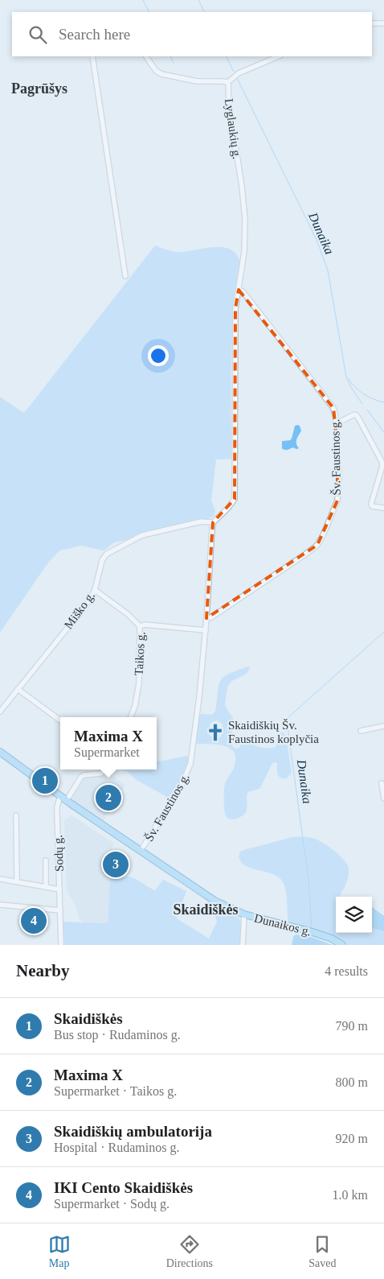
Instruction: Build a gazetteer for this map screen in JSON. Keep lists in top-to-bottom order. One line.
{"streets":{"main road":["Dunaikos g."],"street":["Lyglaukių g.","Šv. Faustinos g.","Miško g.","Taikos g.","Sodų g."]},"crossings":[["Lyglaukių g.","Šv. Faustinos g."],["Šv. Faustinos g.","Miško g."],["Šv. Faustinos g.","Taikos g."],["Šv. Faustinos g.","Dunaikos g."],["Sodų g.","Dunaikos g."]],"districts":["Pagrūšys","Skaidiškės"],"water":["Dunaika"],"places":{"church":["Skaidiškių Šv. Faustinos koplyčia"]},"page":{"search":"Search here","popup":["Maxima X","Supermarket"],"pins":["1","2","3","4"],"heading":["Nearby","4 results"],"list":[{"mark":"1","name":"Skaidiškės","note":"Bus stop · Rudaminos g.","value":"790 m"},{"mark":"2","name":"Maxima X","note":"Supermarket · Taikos g.","value":"800 m"},{"mark":"3","name":"Skaidiškių ambulatorija","note":"Hospital · Rudaminos g.","value":"920 m"},{"mark":"4","name":"IKI Cento Skaidiškės","note":"Supermarket · Sodų g.","value":"1.0 km"}],"nav":["Map","Directions","Saved"]}}
